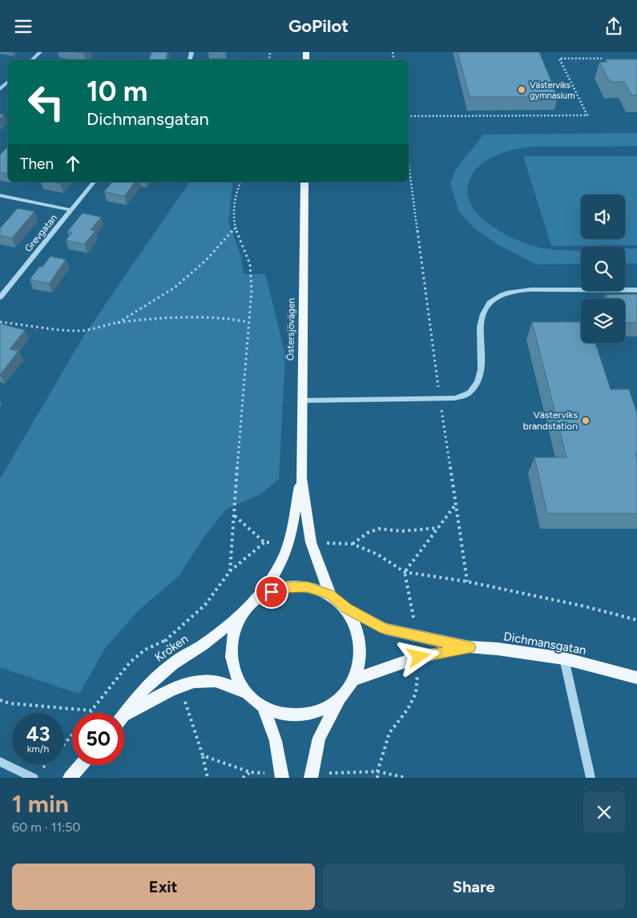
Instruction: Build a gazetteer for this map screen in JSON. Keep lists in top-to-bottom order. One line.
{"streets":{"main road":["Östersjövägen","Dichmansgatan","Kroken"],"street":["Grevgatan"]},"crossings":[["Östersjövägen","Dichmansgatan"],["Östersjövägen","Kroken"],["Dichmansgatan","Kroken"]],"places":["Västerviks gymnasium","Västerviks brandstation"],"page":{"header":"GoPilot","turn":["10 m","Dichmansgatan"],"then":"Then","speed":"43 km/h","limit":"50","heading":["1 min","60 m · 11:50"],"buttons":["Exit","Share"]}}
